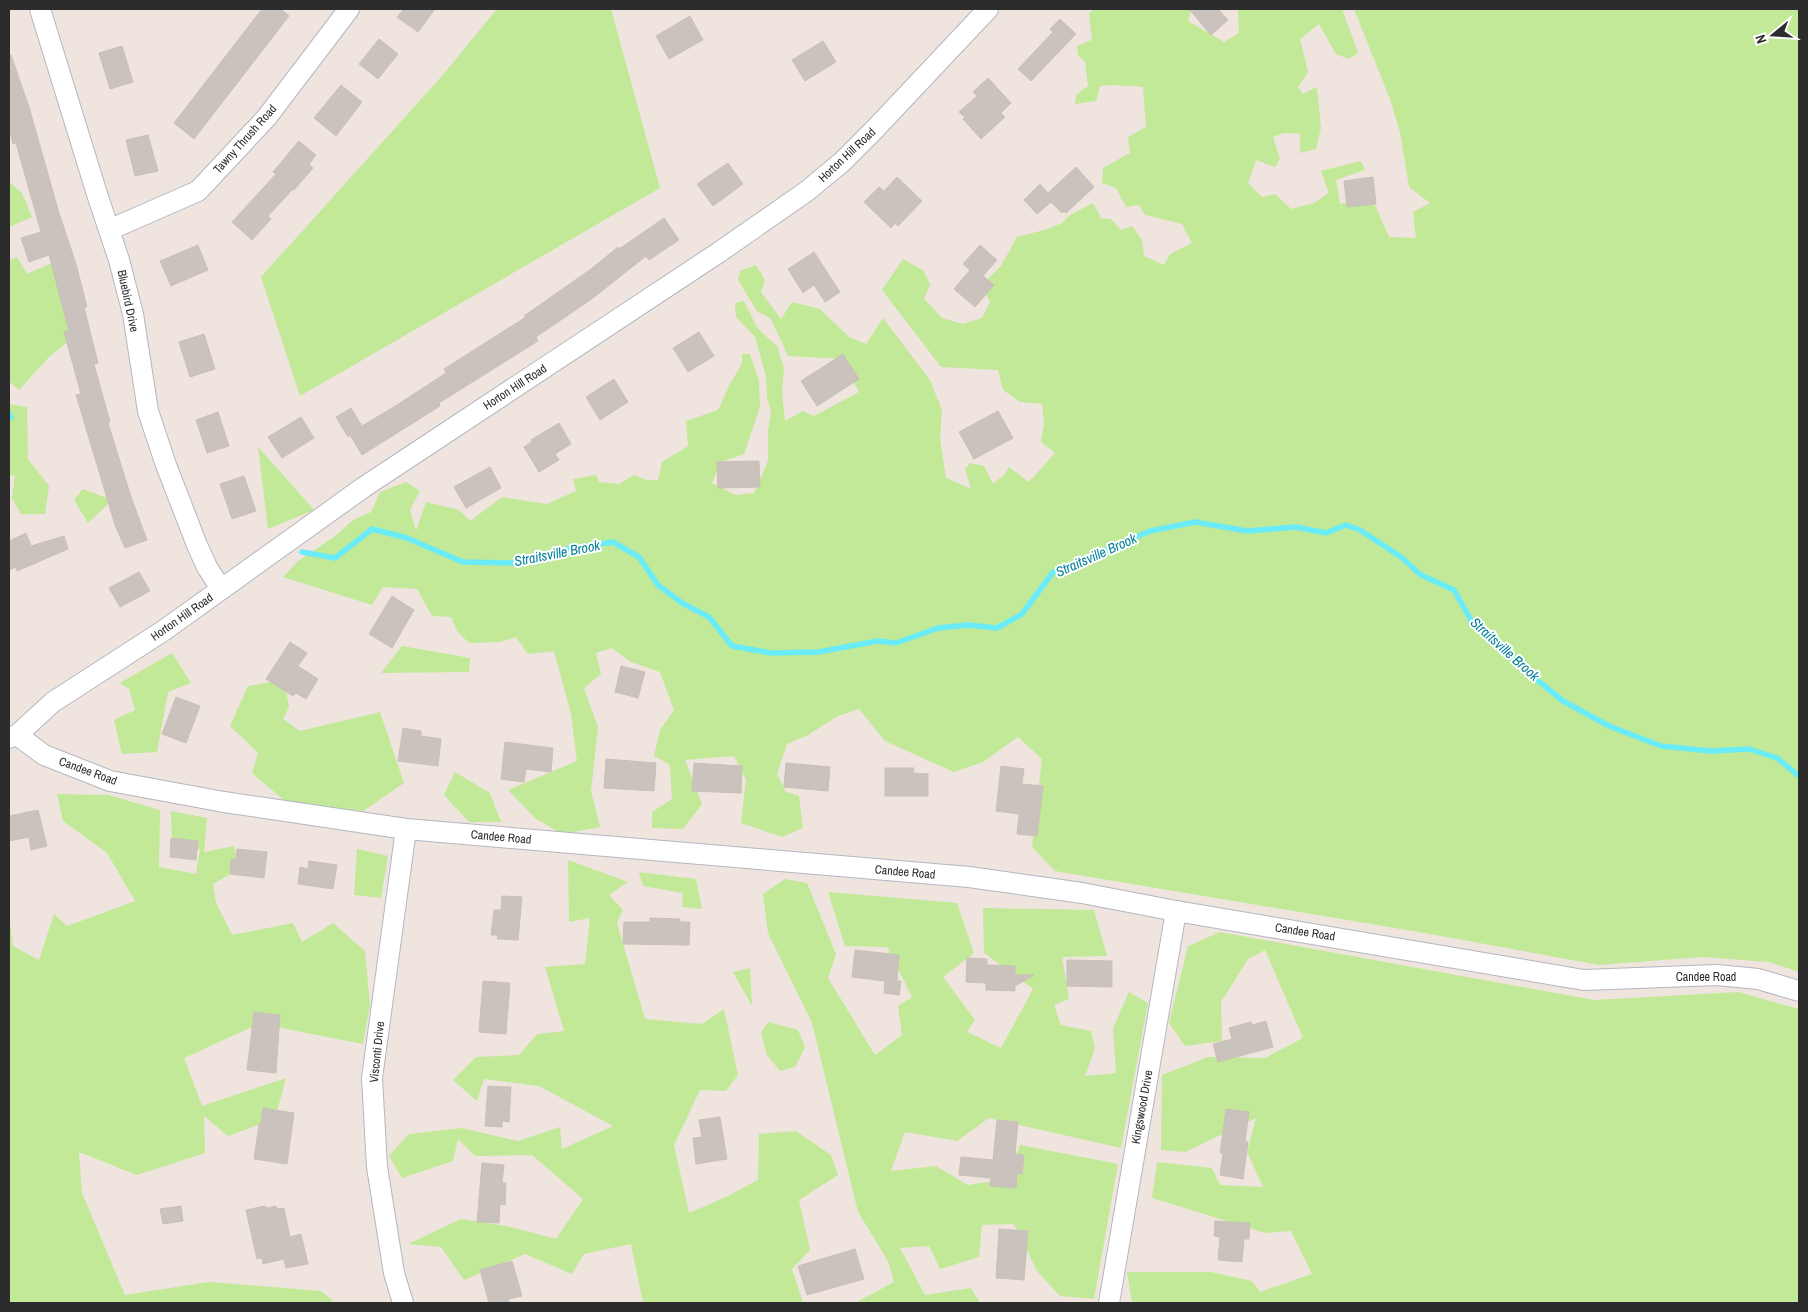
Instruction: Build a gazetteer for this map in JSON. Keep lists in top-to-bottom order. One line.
{"streets":{"street":["Tawny Thrush Road","Horton Hill Road","Bluebird Drive","Candee Road","Visconti Drive","Kingswood Drive"]},"crossings":[["Tawny Thrush Road","Bluebird Drive"],["Horton Hill Road","Bluebird Drive"],["Horton Hill Road","Candee Road"],["Candee Road","Visconti Drive"],["Candee Road","Kingswood Drive"]],"water":["Straitsville Brook"],"north":"left"}
